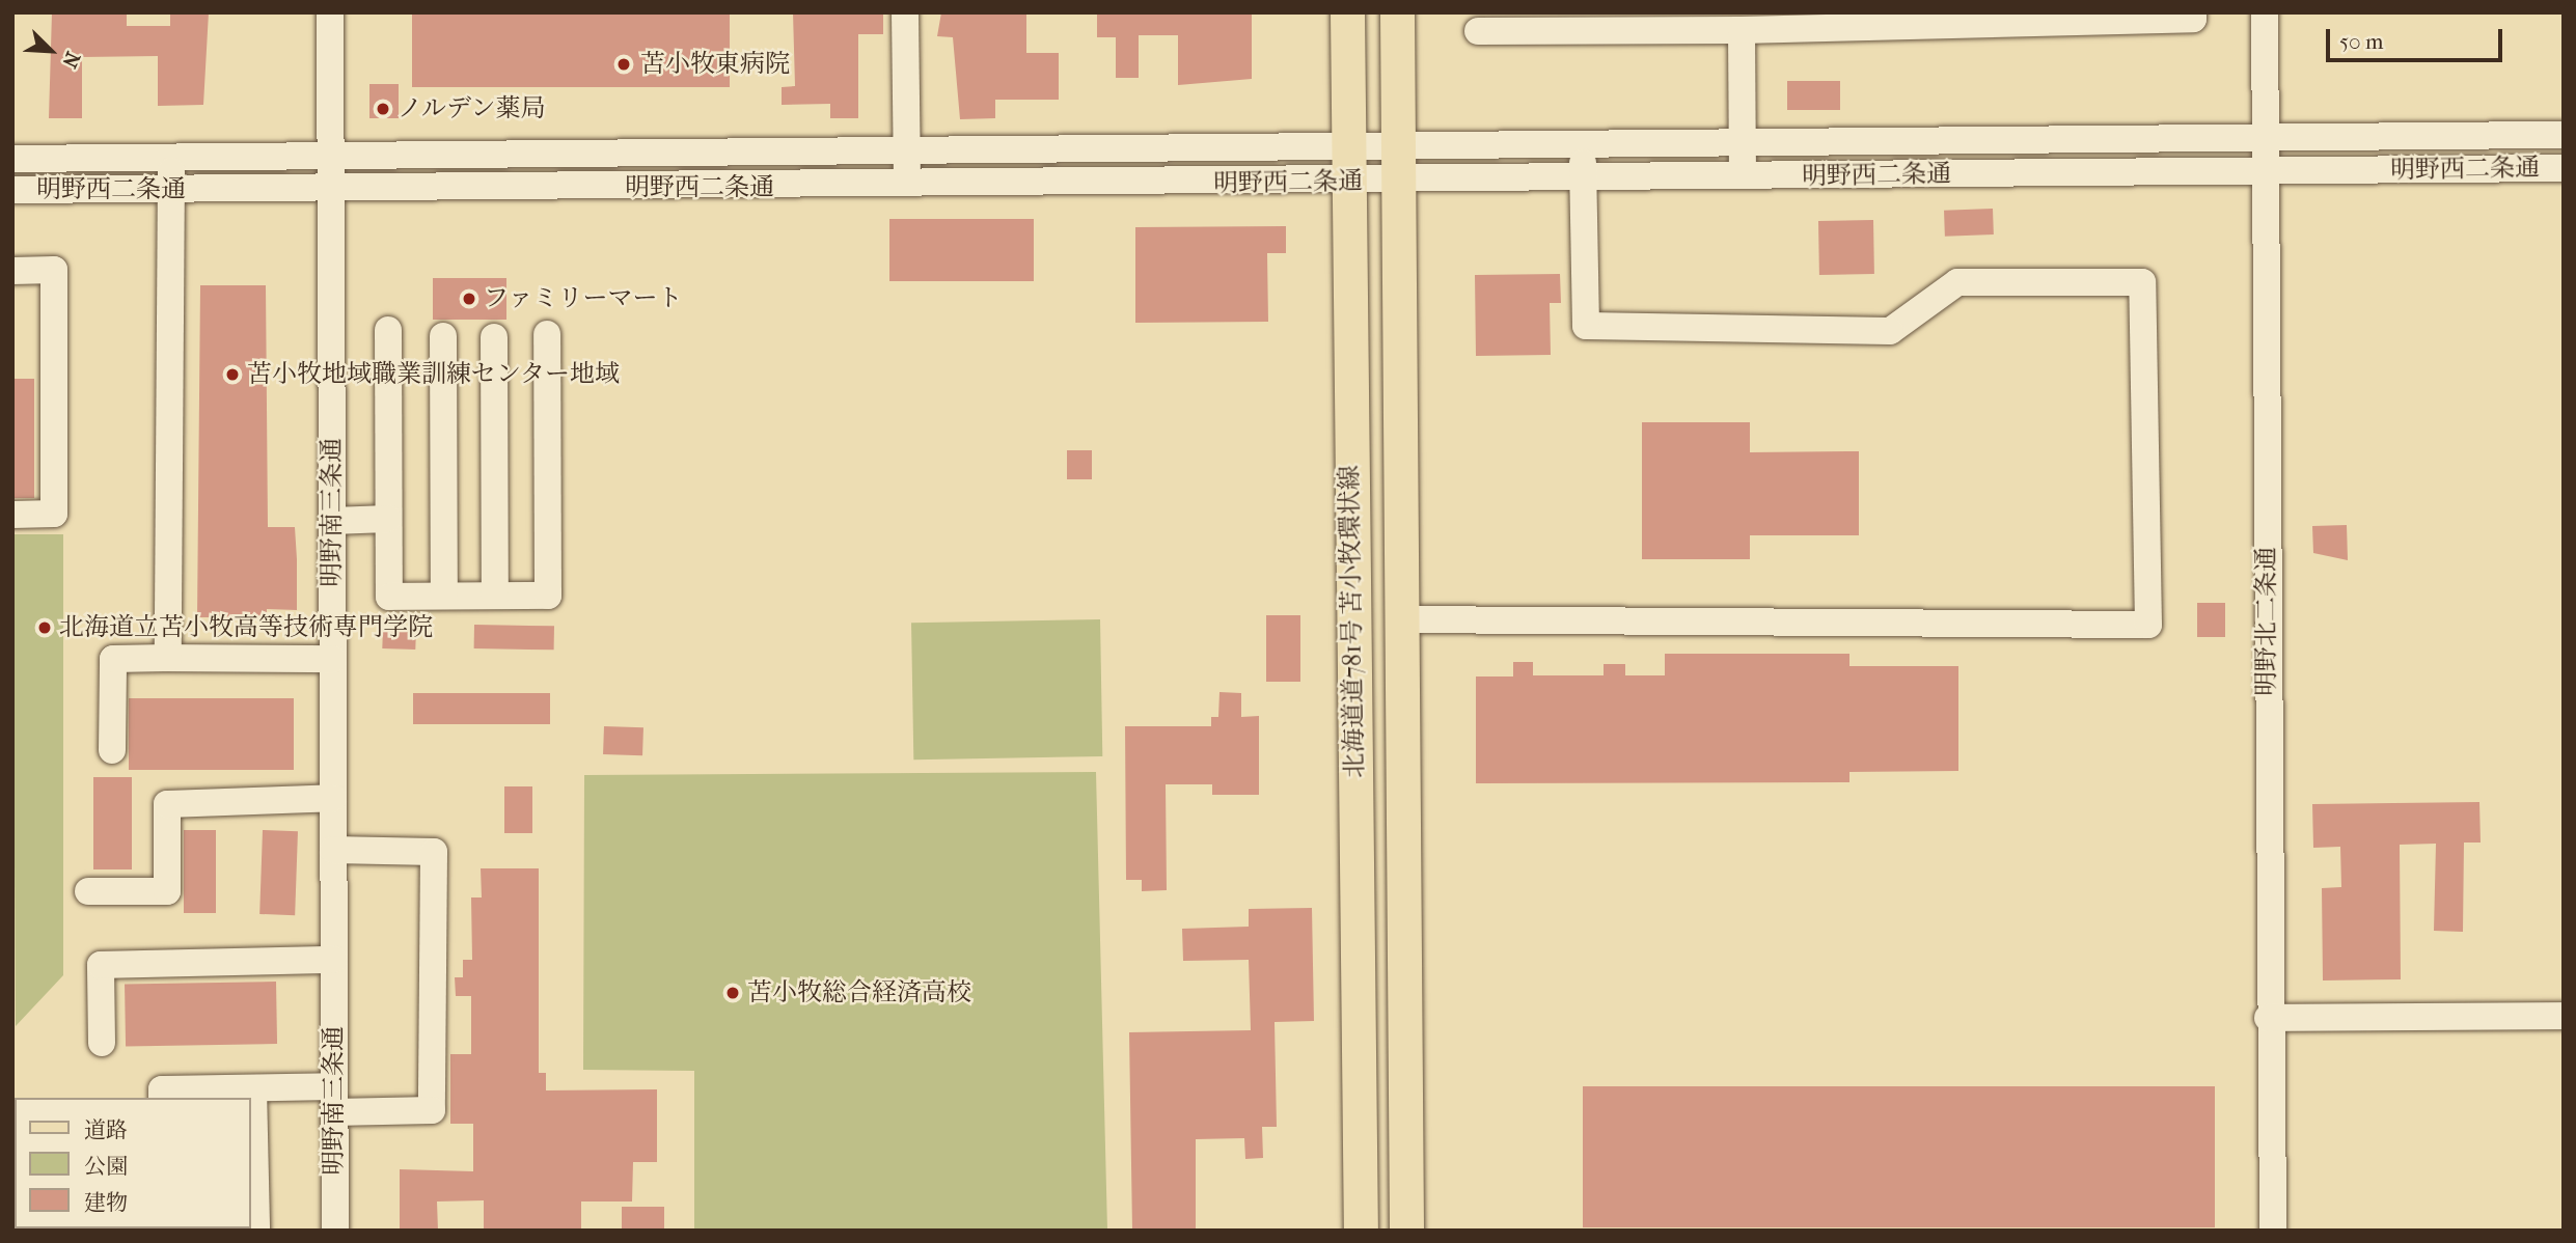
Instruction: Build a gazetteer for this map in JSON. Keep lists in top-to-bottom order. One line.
{"streets":{"main road":["北海道道781号 苫小牧環状線"],"street":["明野西二条通","明野南三条通","明野北二条通"]},"crossings":[["明野西二条通","明野南三条通"],["明野西二条通","北海道道781号 苫小牧環状線"],["明野西二条通","明野北二条通"]],"places":["苫小牧東病院","ノルデン薬局","ファミリーマート","苫小牧地域職業訓練センター地域","北海道立苫小牧高等技術専門学院","苫小牧総合経済高校"],"legend":["道路","公園","建物"],"scale_bar":"50 m","north":"bottom right"}
